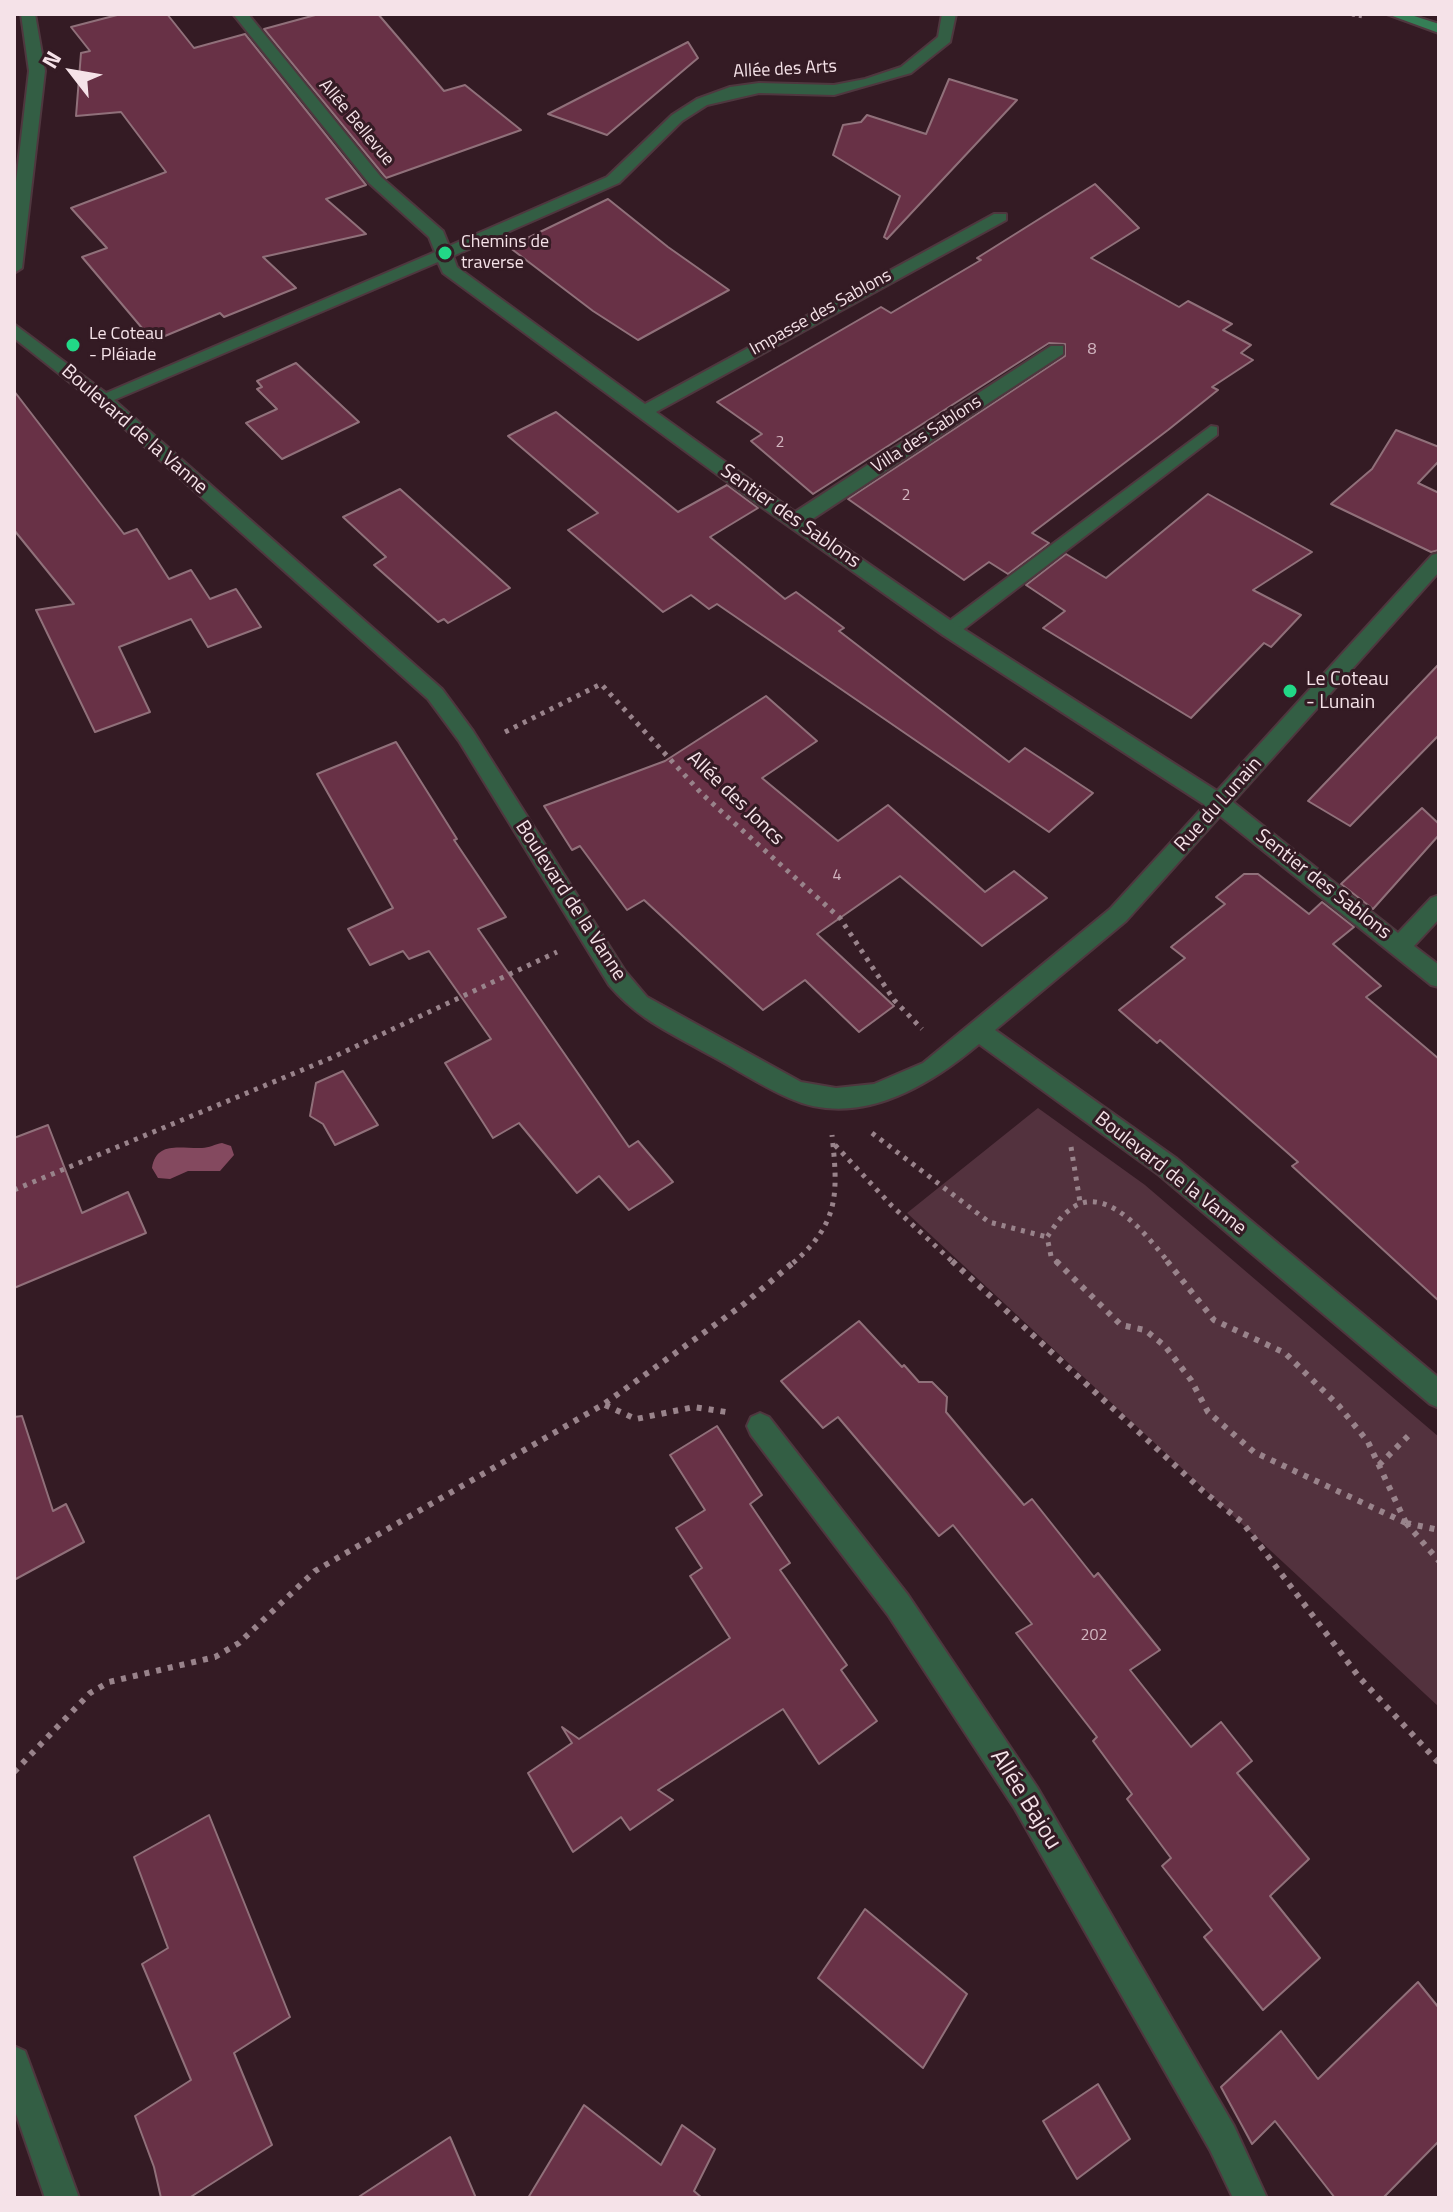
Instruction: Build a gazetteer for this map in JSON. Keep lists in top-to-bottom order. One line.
{"streets":{"street":["Allée des Arts","Allée Bellevue","Impasse des Sablons","Boulevard de la Vanne","Villa des Sablons","Sentier des Sablons","Rue du Lunain","Allée Bajou"],"path":["Allée des Joncs"]},"crossings":[["Allée des Arts","Allée Bellevue"],["Allée des Arts","Sentier des Sablons"],["Allée Bellevue","Sentier des Sablons"],["Impasse des Sablons","Sentier des Sablons"],["Boulevard de la Vanne","Rue du Lunain"],["Villa des Sablons","Sentier des Sablons"],["Sentier des Sablons","Rue du Lunain"]],"places":["Chemins de traverse","Le Coteau - Pléiade","Le Coteau - Lunain"],"house_numbers":["8","2","2","4","202"],"north":"top left"}
